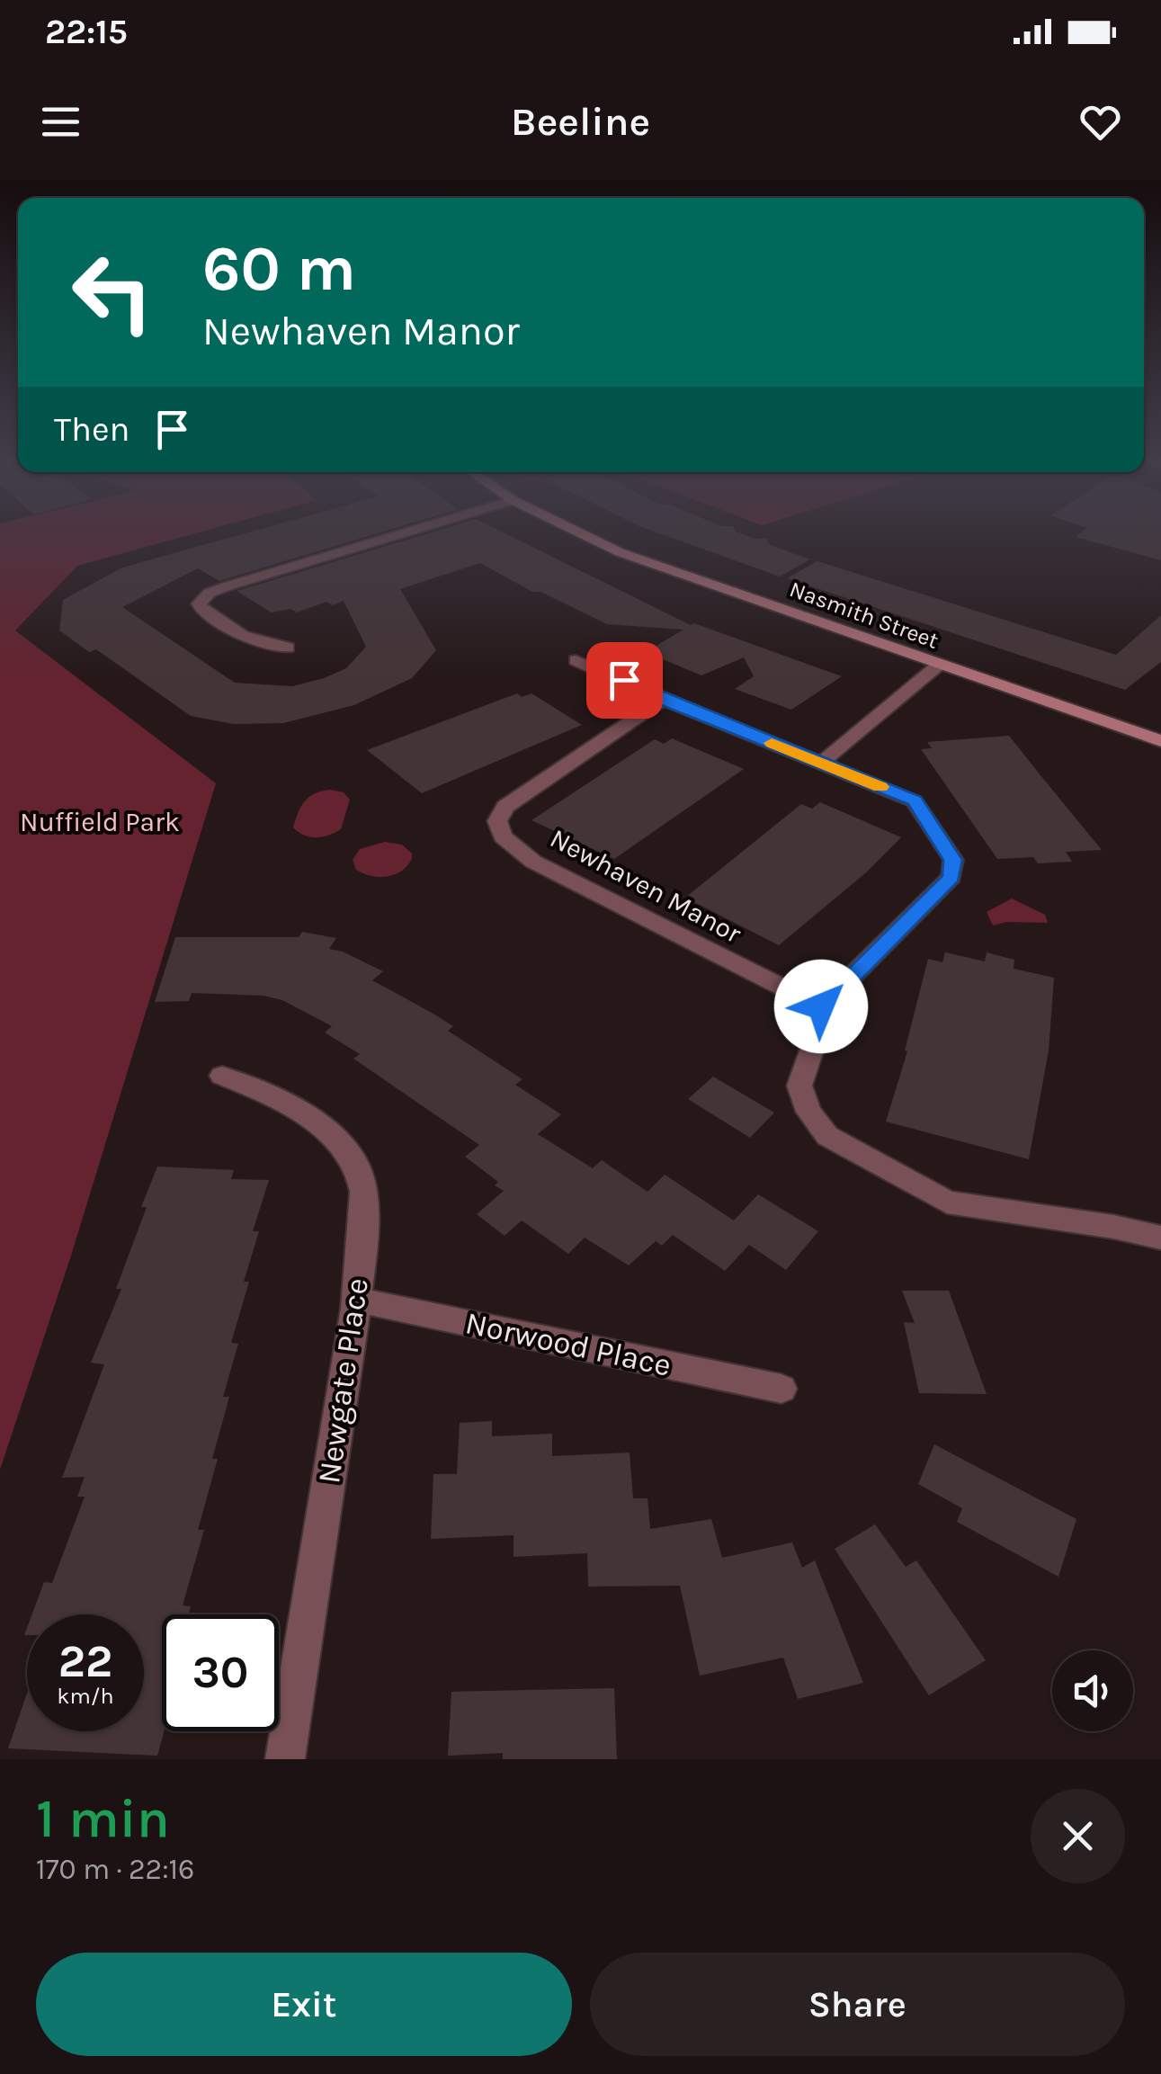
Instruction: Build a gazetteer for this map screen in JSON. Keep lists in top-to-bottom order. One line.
{"streets":{"street":["Nasmith Street","Newhaven Manor","Norwood Place","Newgate Place"]},"crossings":[["Norwood Place","Newgate Place"]],"parks":["Nuffield Park"],"page":{"status":"22:15","header":"Beeline","turn":["60 m","Newhaven Manor"],"then":"Then","speed":"22 km/h","limit":"30","heading":["1 min","170 m · 22:16"],"buttons":["Exit","Share"]}}
